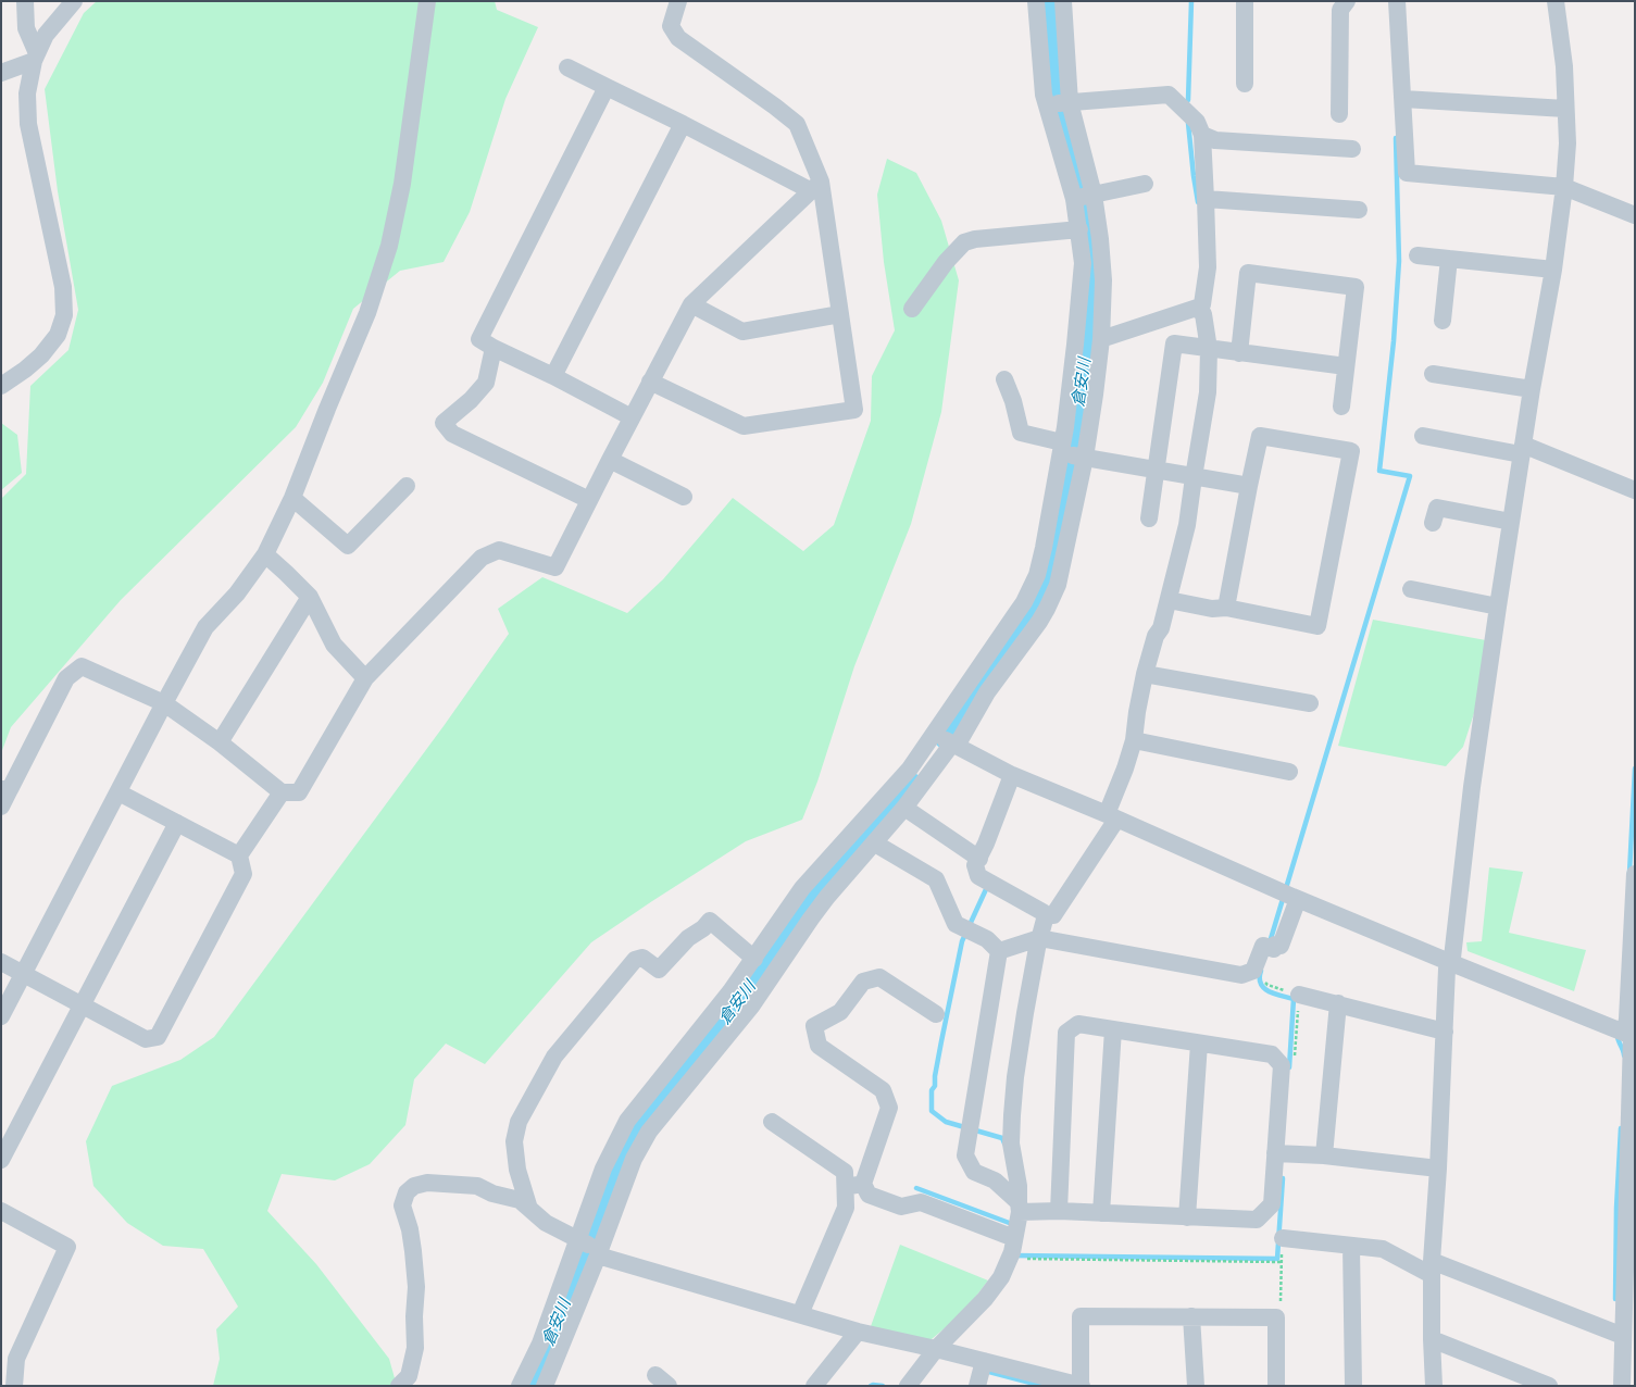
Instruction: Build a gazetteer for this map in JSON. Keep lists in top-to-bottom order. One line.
{"water":["倉安川"]}
